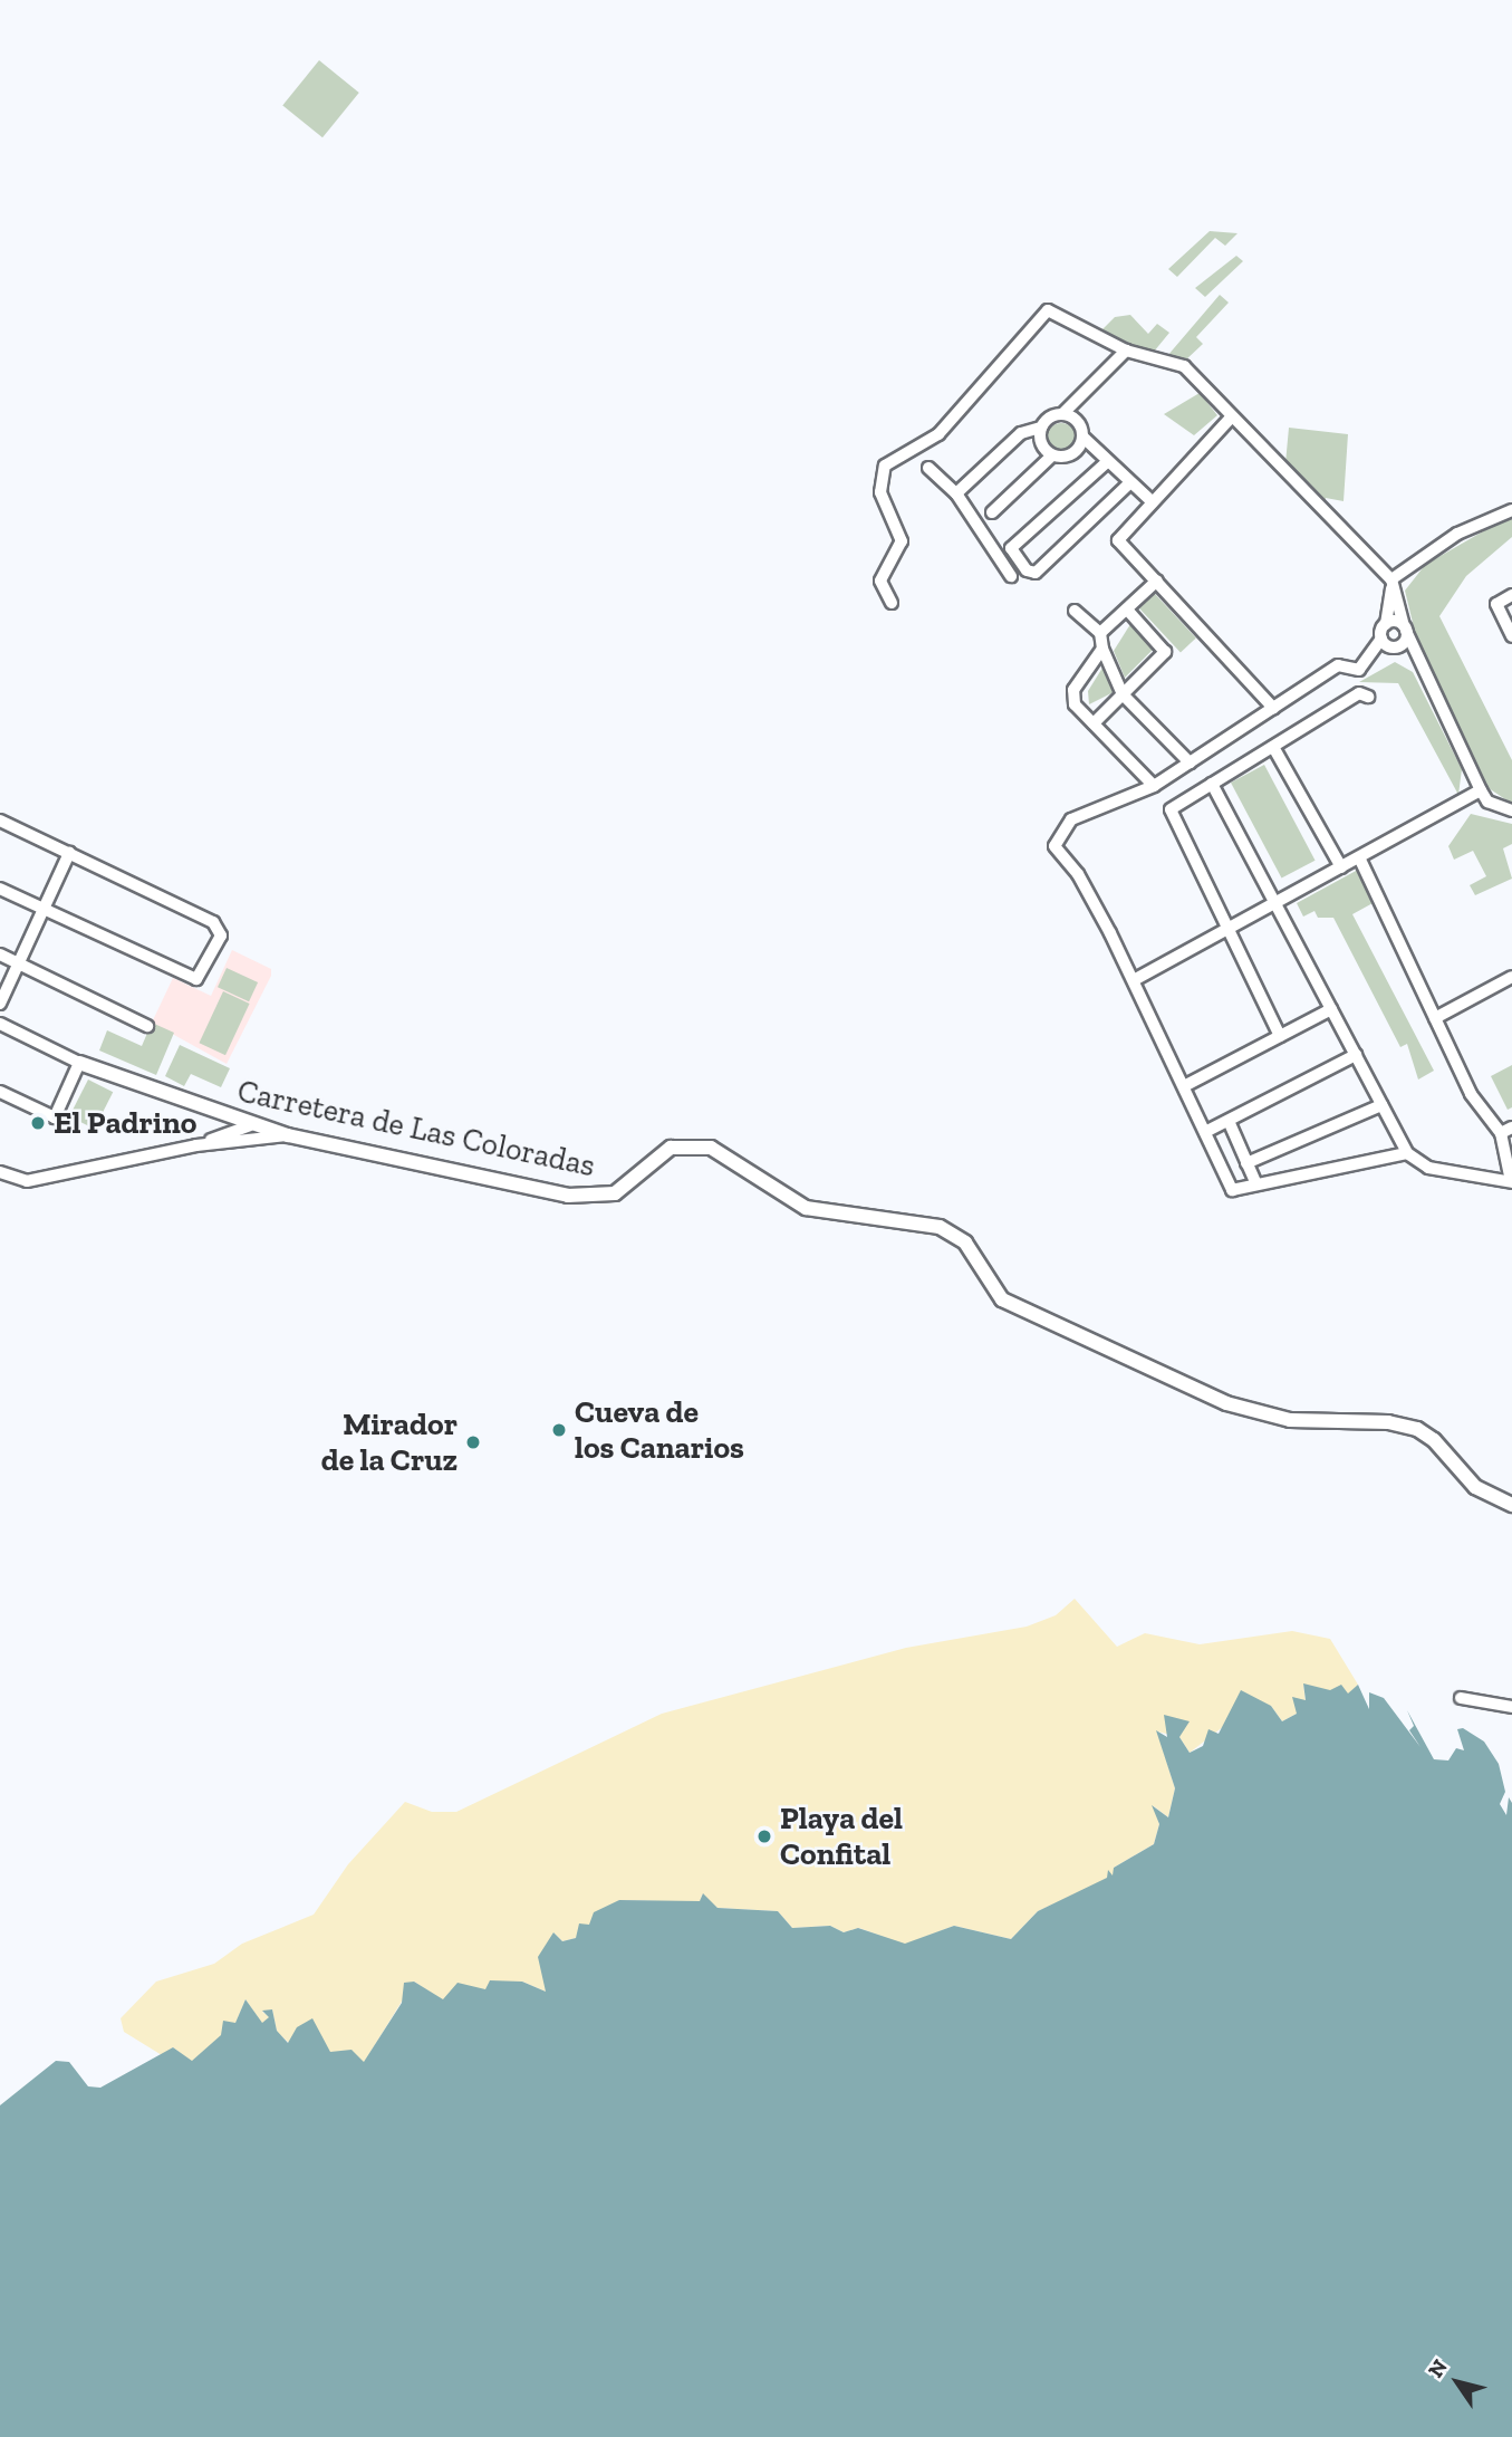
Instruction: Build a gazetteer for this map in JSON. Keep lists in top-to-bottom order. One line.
{"streets":{"street":["Carretera de Las Coloradas"]},"places":["El Padrino","Cueva de los Canarios","Mirador de la Cruz","Playa del Confital"],"north":"top left"}
